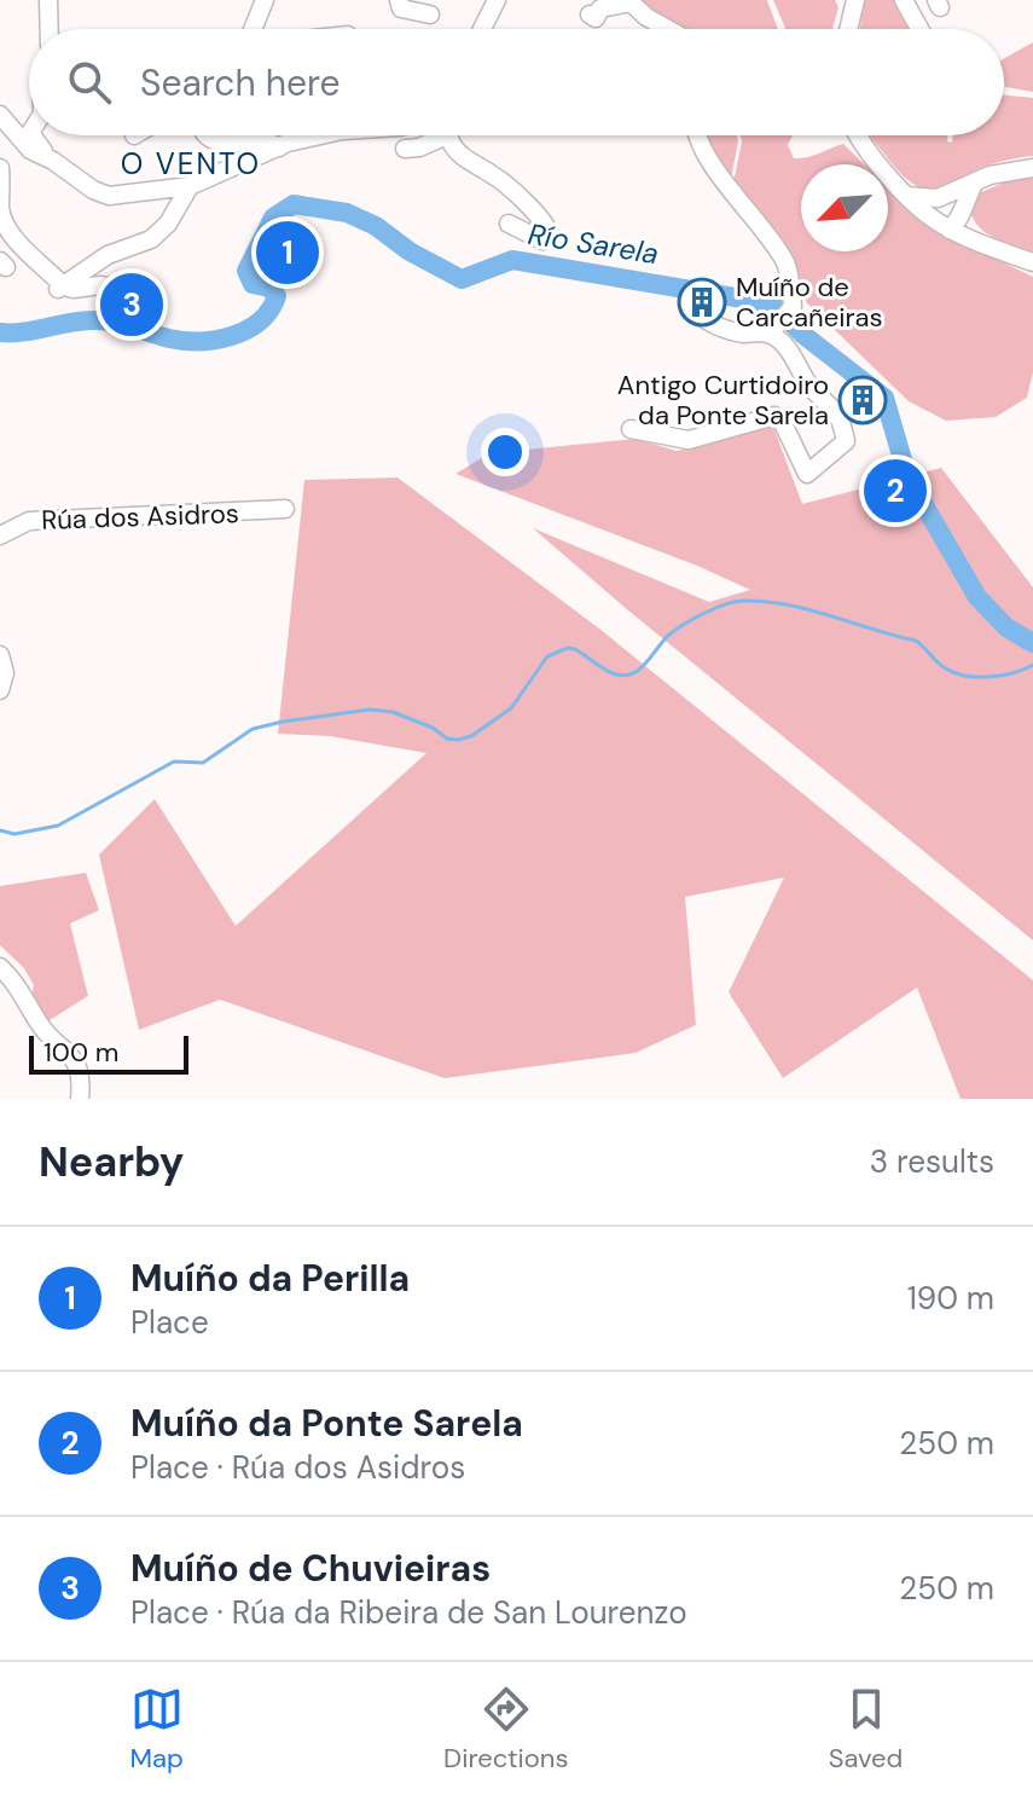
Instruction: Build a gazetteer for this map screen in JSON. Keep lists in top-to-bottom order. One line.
{"streets":{"street":["Rúa dos Asidros"]},"districts":["O VENTO"],"water":["Río Sarela"],"places":{"building":["Muíño de Carcañeiras","Antigo Curtidoiro da Ponte Sarela"]},"scale_bar":"100 m","north":"bottom left","page":{"search":"Search here","pins":["1","3","2"],"scale":"100 m","heading":["Nearby","3 results"],"list":[{"mark":"1","name":"Muíño da Perilla","note":"Place","value":"190 m"},{"mark":"2","name":"Muíño da Ponte Sarela","note":"Place · Rúa dos Asidros","value":"250 m"},{"mark":"3","name":"Muíño de Chuvieiras","note":"Place · Rúa da Ribeira de San Lourenzo","value":"250 m"}],"nav":["Map","Directions","Saved"]}}
